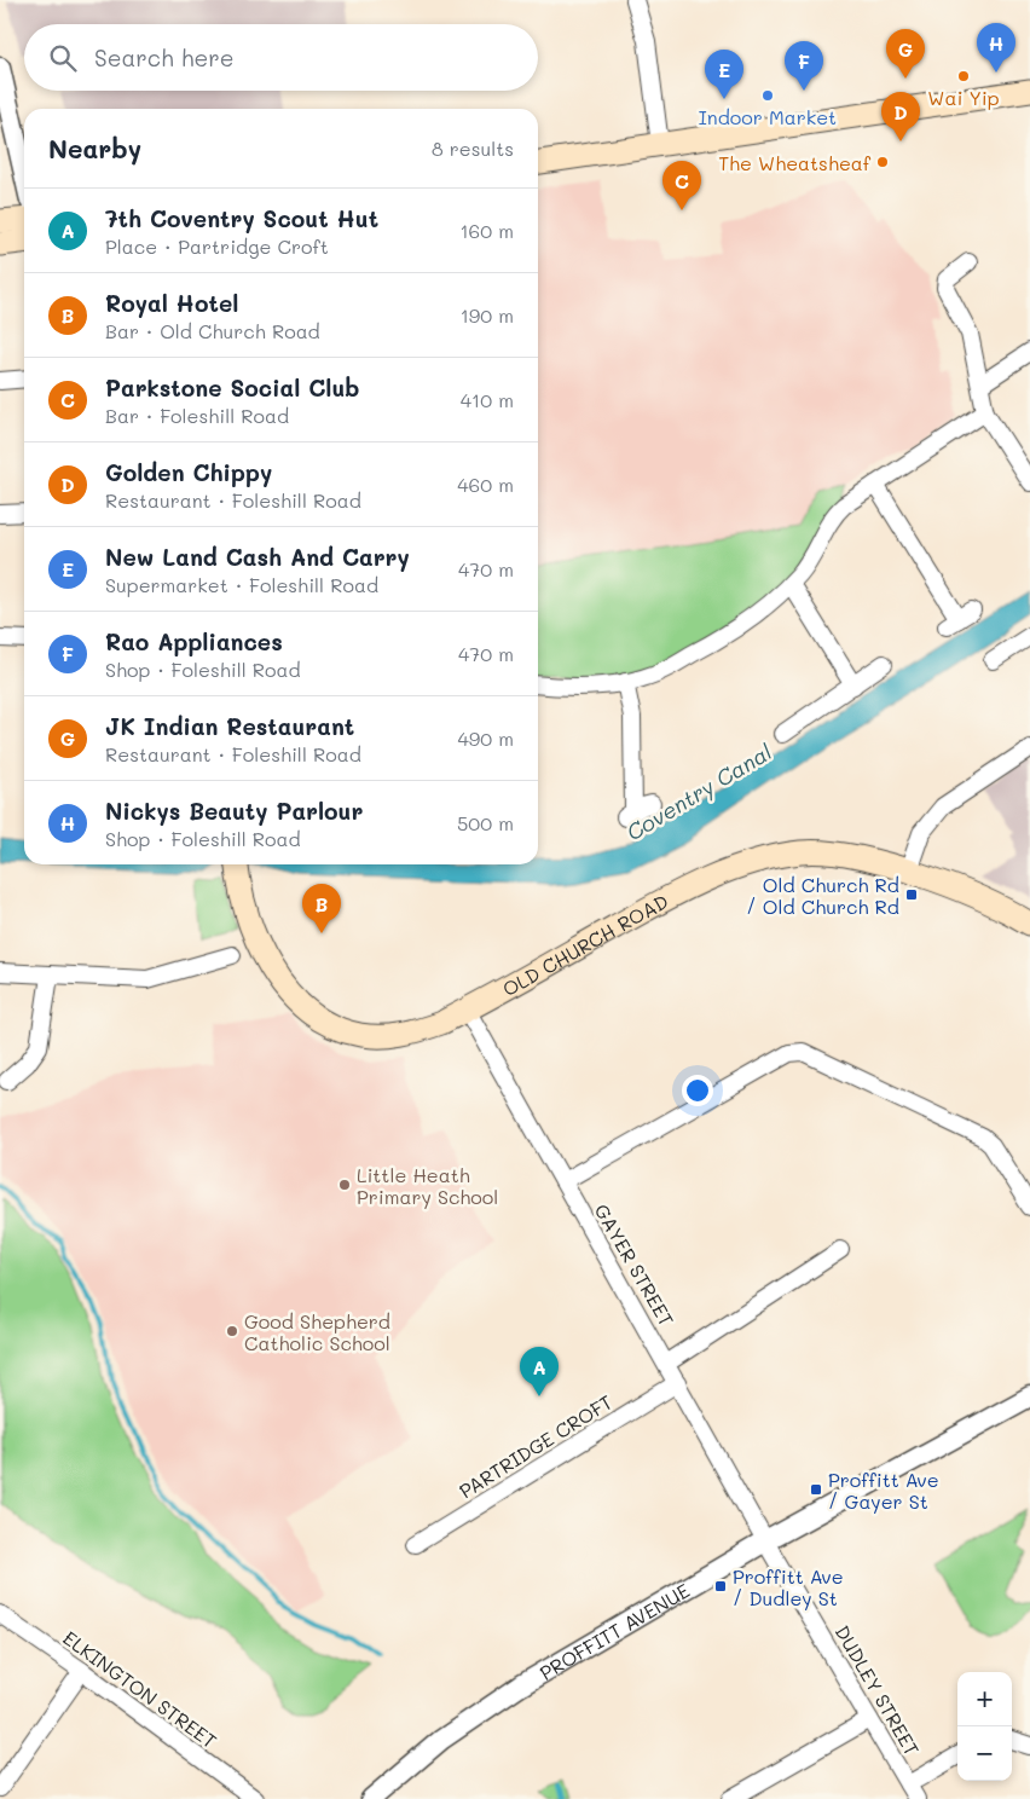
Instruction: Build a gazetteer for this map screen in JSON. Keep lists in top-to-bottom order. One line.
{"streets":{"main road":["OLD CHURCH ROAD"],"street":["GAYER STREET","PARTRIDGE CROFT","PROFFITT AVENUE","ELKINGTON STREET","DUDLEY STREET"]},"crossings":[["OLD CHURCH ROAD","GAYER STREET"],["GAYER STREET","PARTRIDGE CROFT"],["GAYER STREET","PROFFITT AVENUE"],["GAYER STREET","DUDLEY STREET"],["PROFFITT AVENUE","DUDLEY STREET"]],"water":["Coventry Canal"],"places":{"other":["Wai Yip","Indoor Market","The Wheatsheaf","Little Heath Primary School","Good Shepherd Catholic School"],"transit":["Old Church Rd / Old Church Rd","Proffitt Ave / Gayer St","Proffitt Ave / Dudley St"]},"page":{"pins":["H","G","F","E","D","C","B","A"],"search":"Search here","heading":["Nearby","8 results"],"list":[{"mark":"A","name":"7th Coventry Scout Hut","note":"Place · Partridge Croft","value":"160 m"},{"mark":"B","name":"Royal Hotel","note":"Bar · Old Church Road","value":"190 m"},{"mark":"C","name":"Parkstone Social Club","note":"Bar · Foleshill Road","value":"410 m"},{"mark":"D","name":"Golden Chippy","note":"Restaurant · Foleshill Road","value":"460 m"},{"mark":"E","name":"New Land Cash And Carry","note":"Supermarket · Foleshill Road","value":"470 m"},{"mark":"F","name":"Rao Appliances","note":"Shop · Foleshill Road","value":"470 m"},{"mark":"G","name":"JK Indian Restaurant","note":"Restaurant · Foleshill Road","value":"490 m"},{"mark":"H","name":"Nickys Beauty Parlour","note":"Shop · Foleshill Road","value":"500 m"}],"map_buttons":["+","−"]}}
